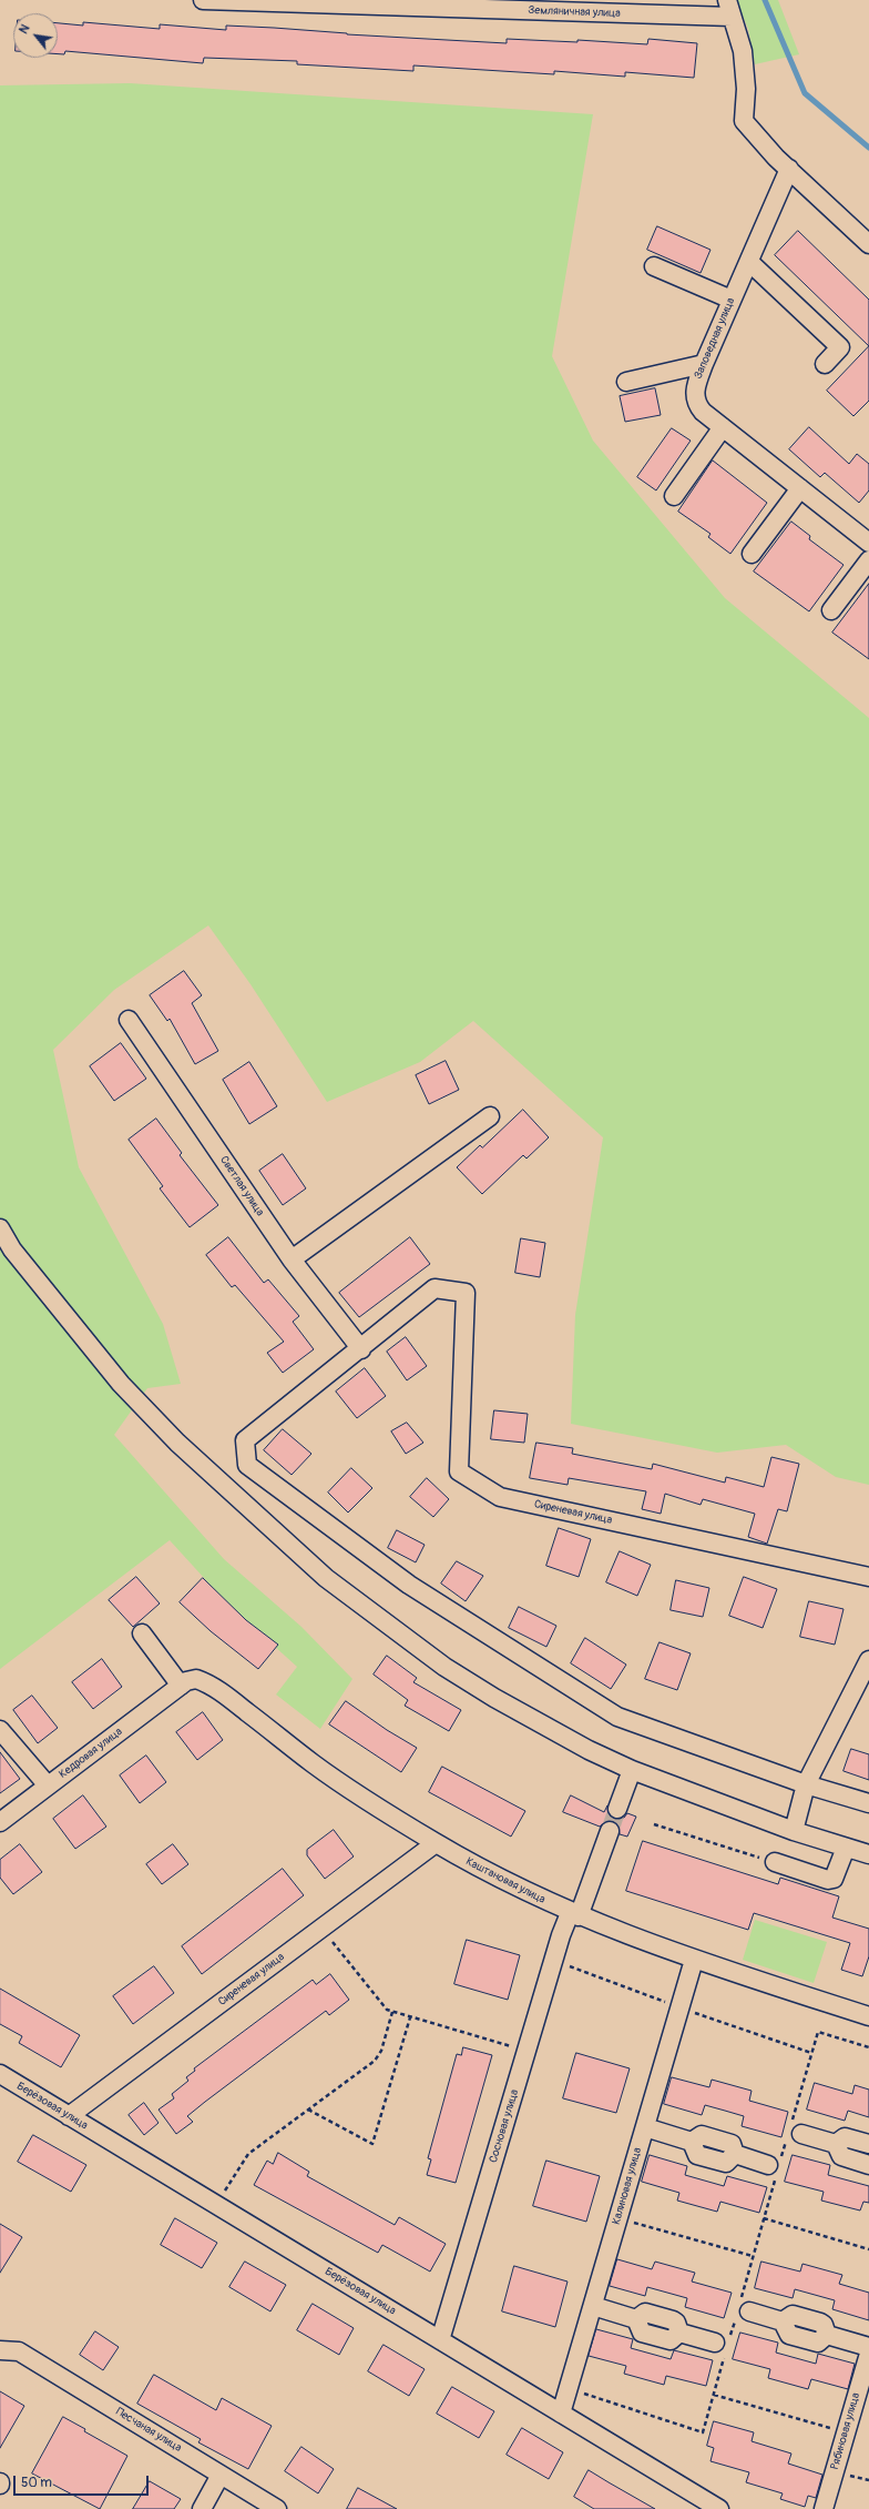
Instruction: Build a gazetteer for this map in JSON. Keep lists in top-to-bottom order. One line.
{"streets":{"street":["Земляничная улица","Заповедная улица","Светлая улица","Сиреневая улица","Кедровая улица","Каштановая улица","Берёзовая улица","Сосновая улица","Калиновая улица","Песчаная улица","Рябиновая улица"]},"crossings":[["Светлая улица","Сиреневая улица"],["Сиреневая улица","Каштановая улица"],["Сиреневая улица","Берёзовая улица"],["Кедровая улица","Каштановая улица"],["Каштановая улица","Сосновая улица"],["Каштановая улица","Калиновая улица"],["Берёзовая улица","Сосновая улица"],["Берёзовая улица","Калиновая улица"]],"scale_bar":"50 m","north":"top left"}
